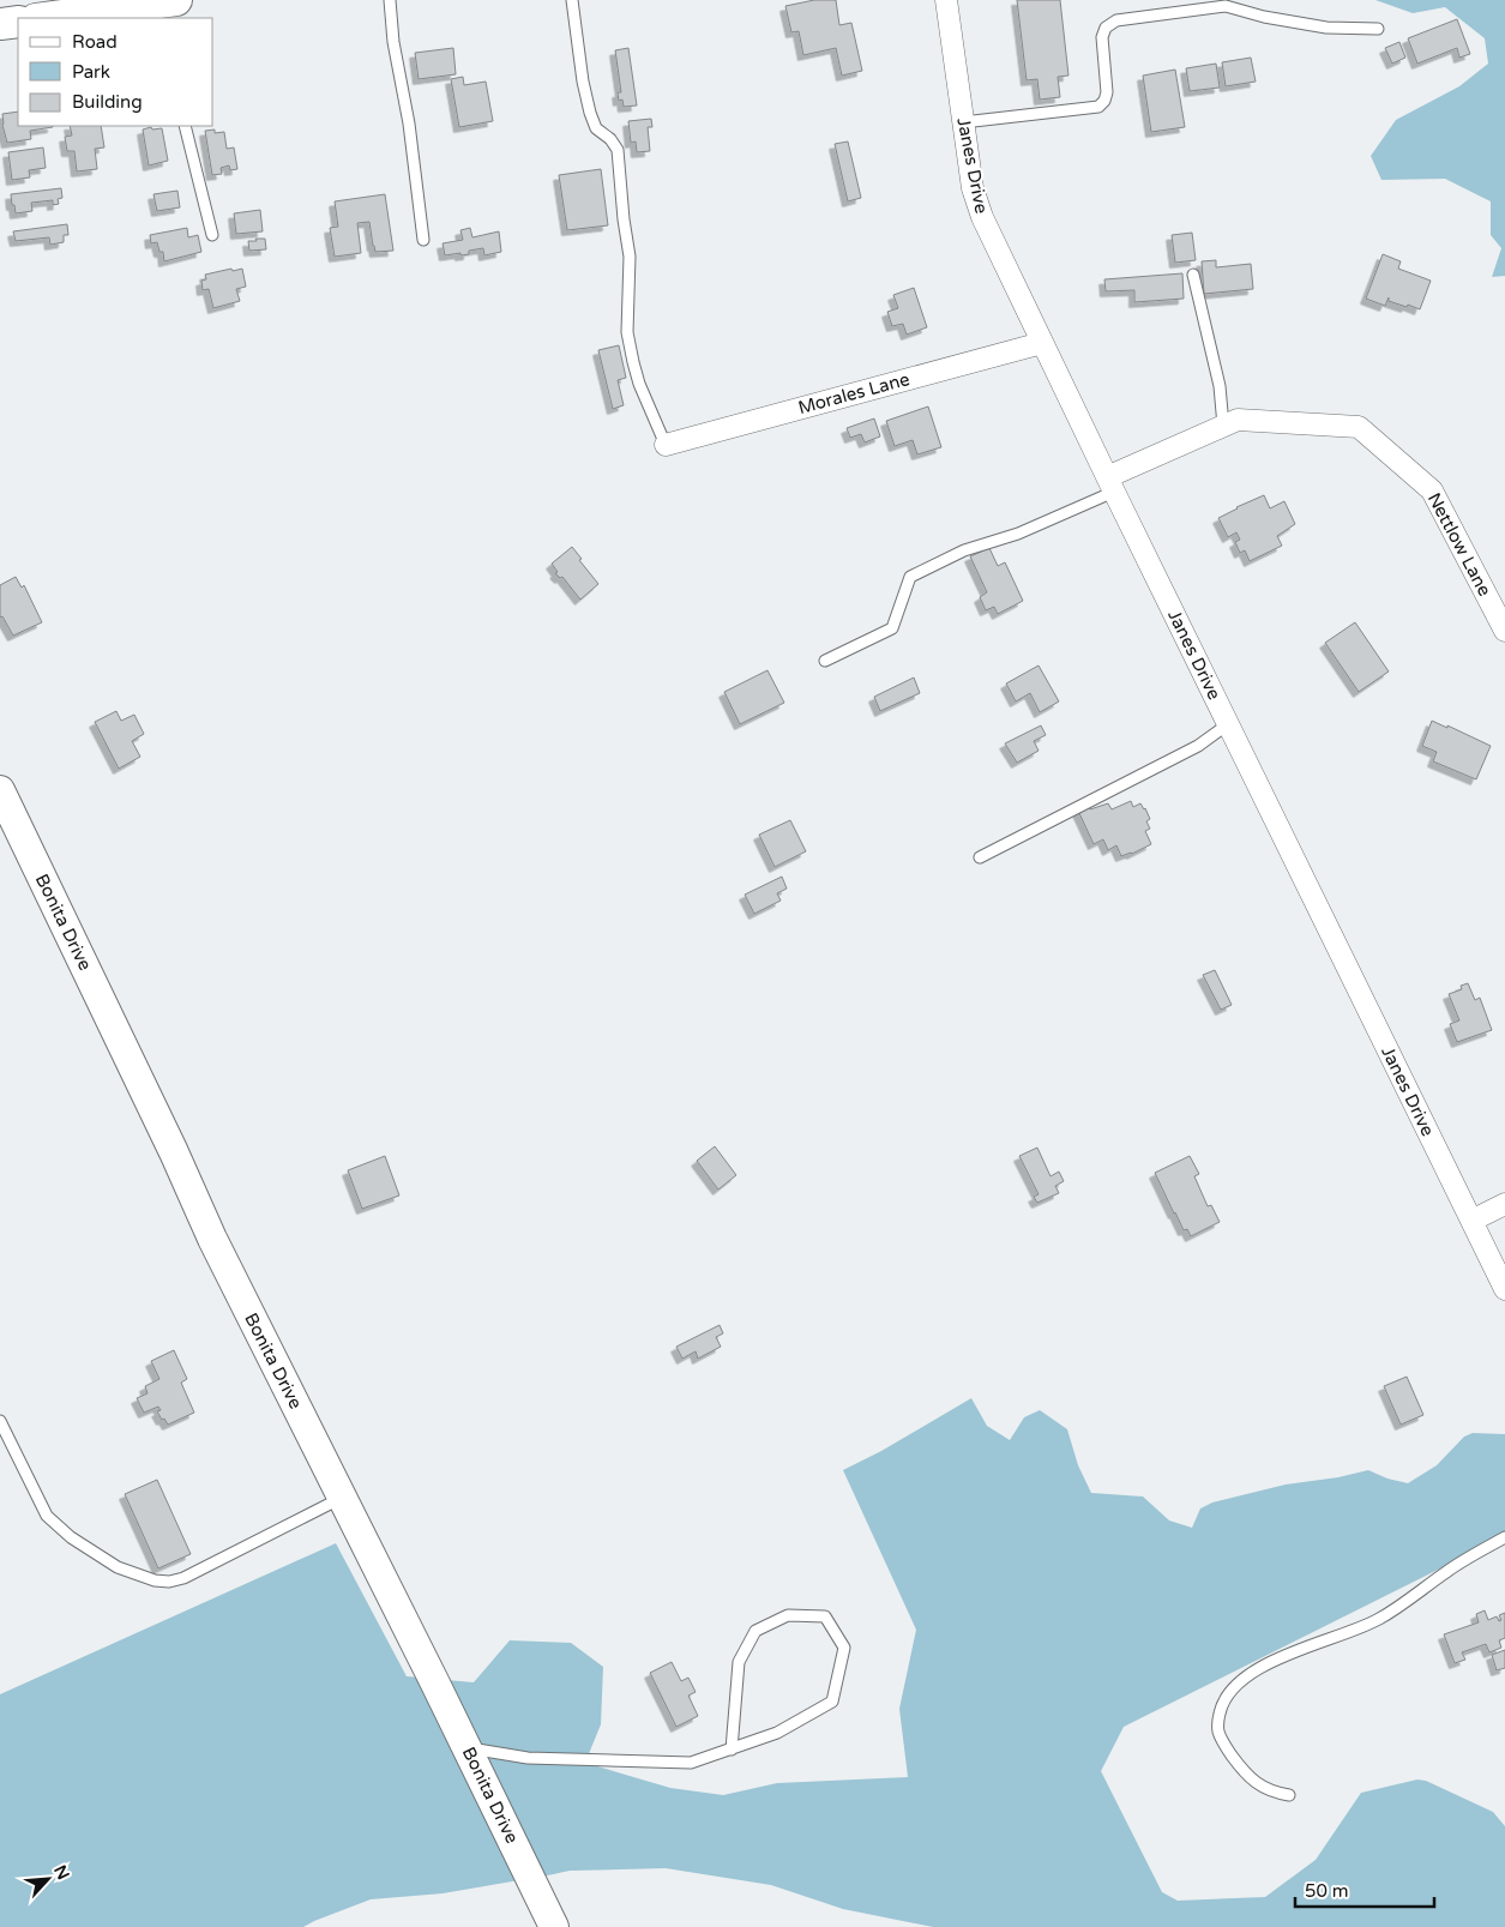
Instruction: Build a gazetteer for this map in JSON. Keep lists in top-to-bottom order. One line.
{"streets":{"street":["Janes Drive","Morales Lane","Nettlow Lane","Bonita Drive"]},"crossings":[["Janes Drive","Morales Lane"],["Janes Drive","Nettlow Lane"]],"legend":["Road","Park","Building"],"scale_bar":"50 m","north":"top right"}
